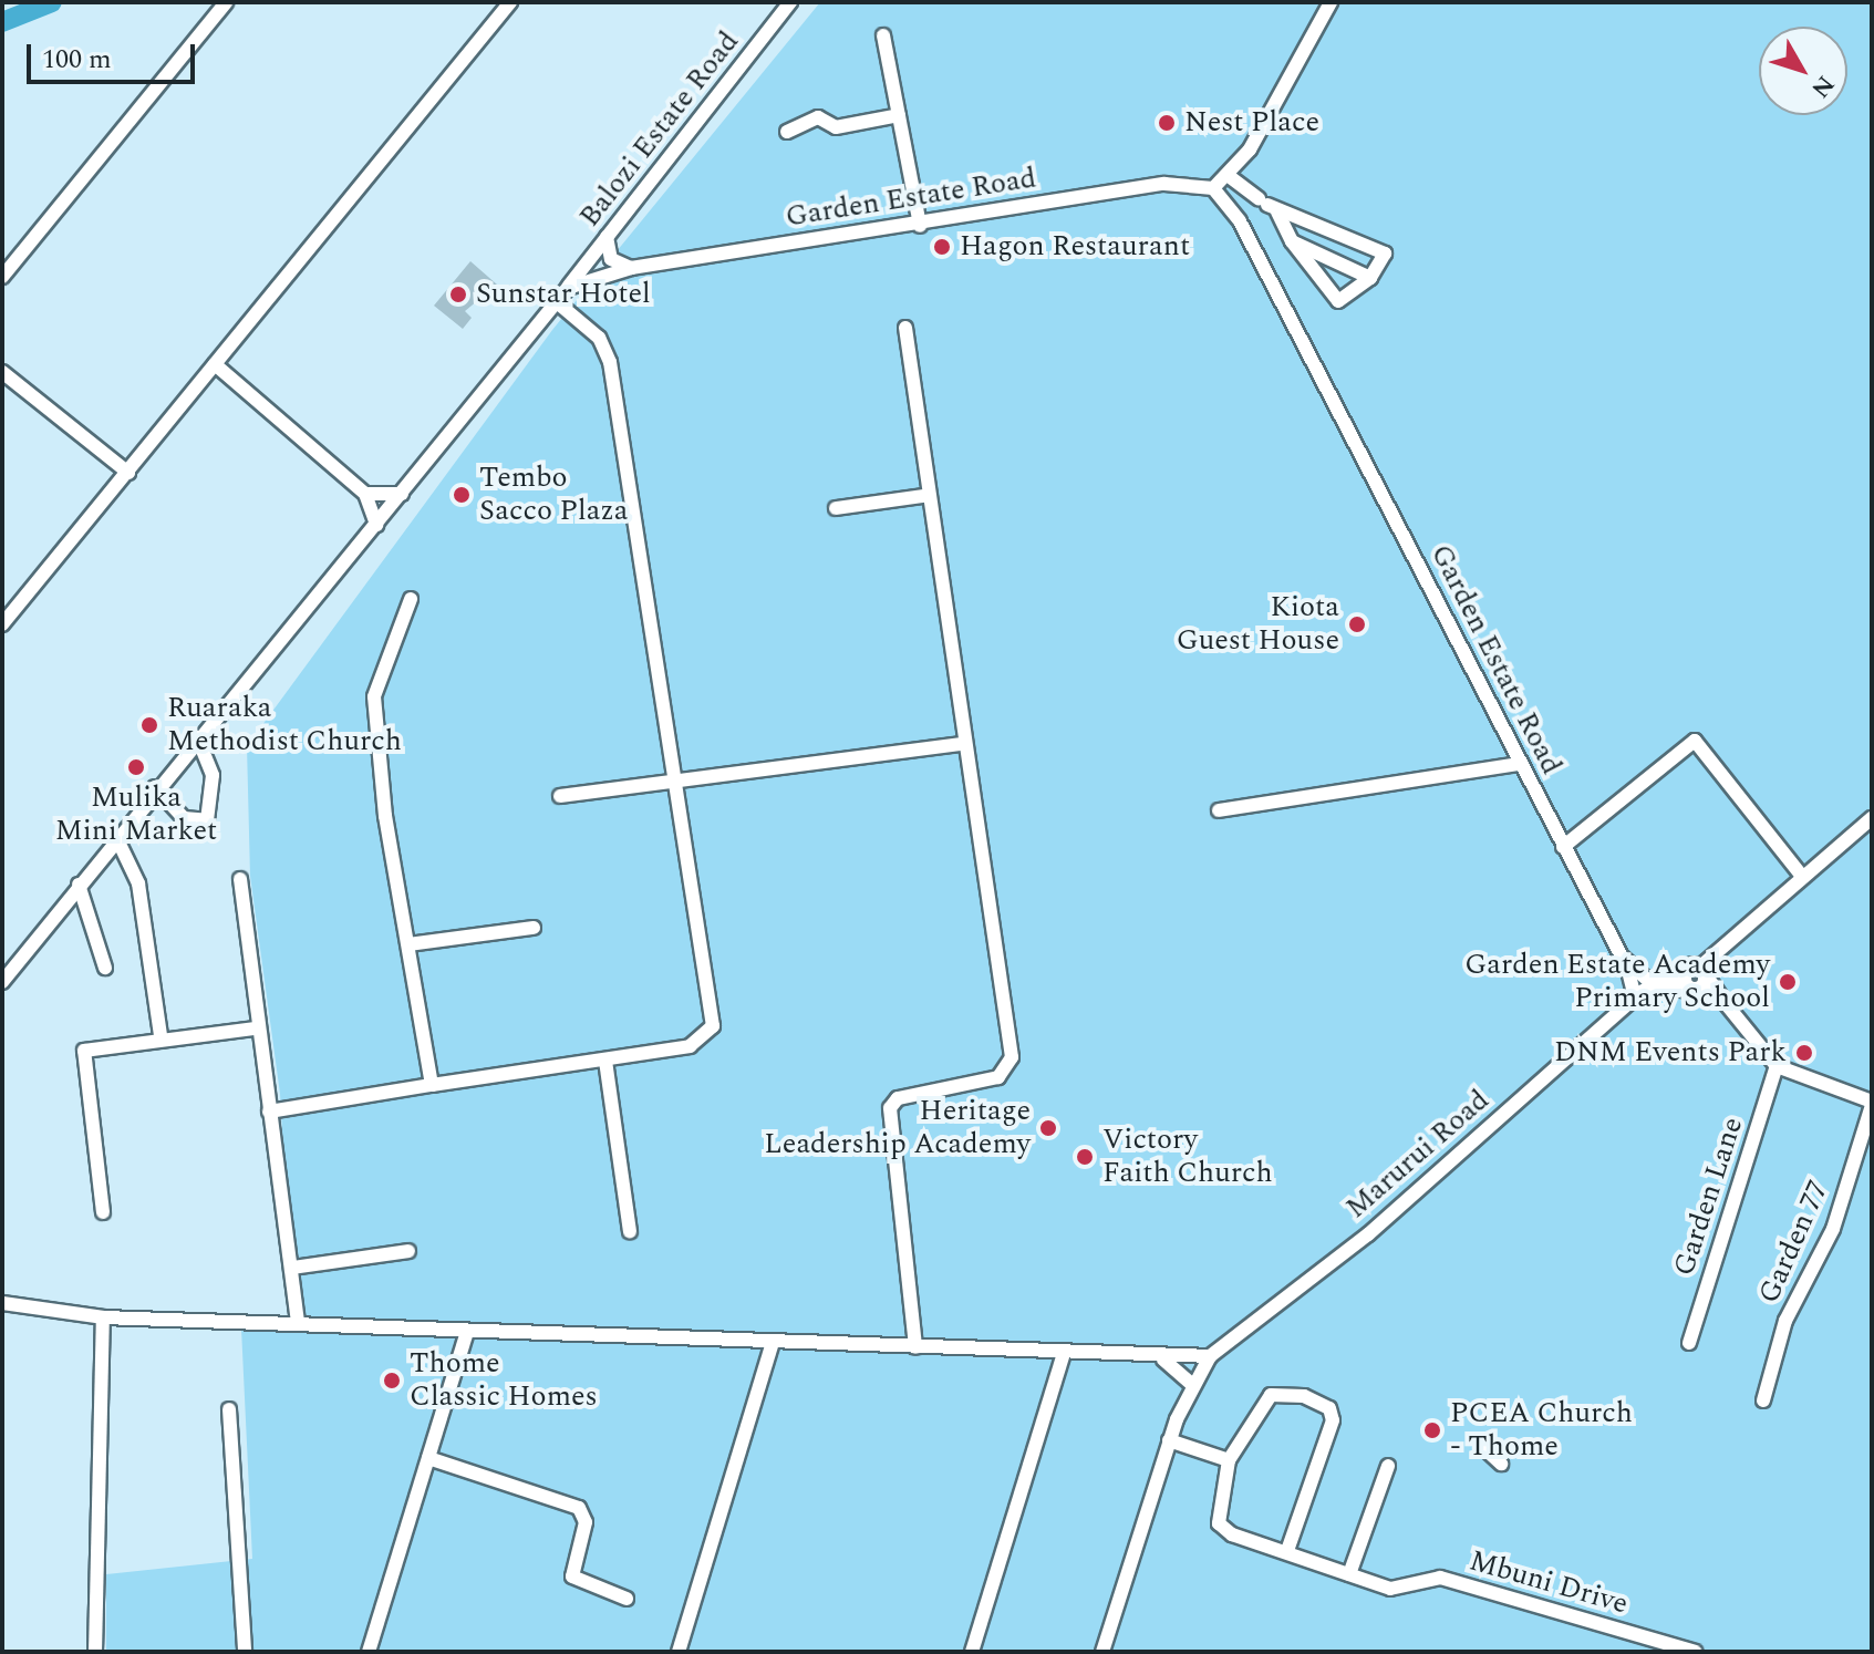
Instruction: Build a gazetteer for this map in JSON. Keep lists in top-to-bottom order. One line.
{"streets":{"main road":["Garden Estate Road","Marurui Road"],"street":["Balozi Estate Road","Garden Lane","Garden 77","Mbuni Drive"]},"crossings":[["Balozi Estate Road","Garden Estate Road"],["Garden Estate Road","Marurui Road"]],"places":["Nest Place","Hagon Restaurant","Sunstar Hotel","Tembo Sacco Plaza","Kiota Guest House","Ruaraka Methodist Church","Mulika Mini Market","Garden Estate Academy Primary School","DNM Events Park","Heritage Leadership Academy","Victory Faith Church","Thome Classic Homes","PCEA Church - Thome"],"scale_bar":"100 m","north":"bottom right"}
